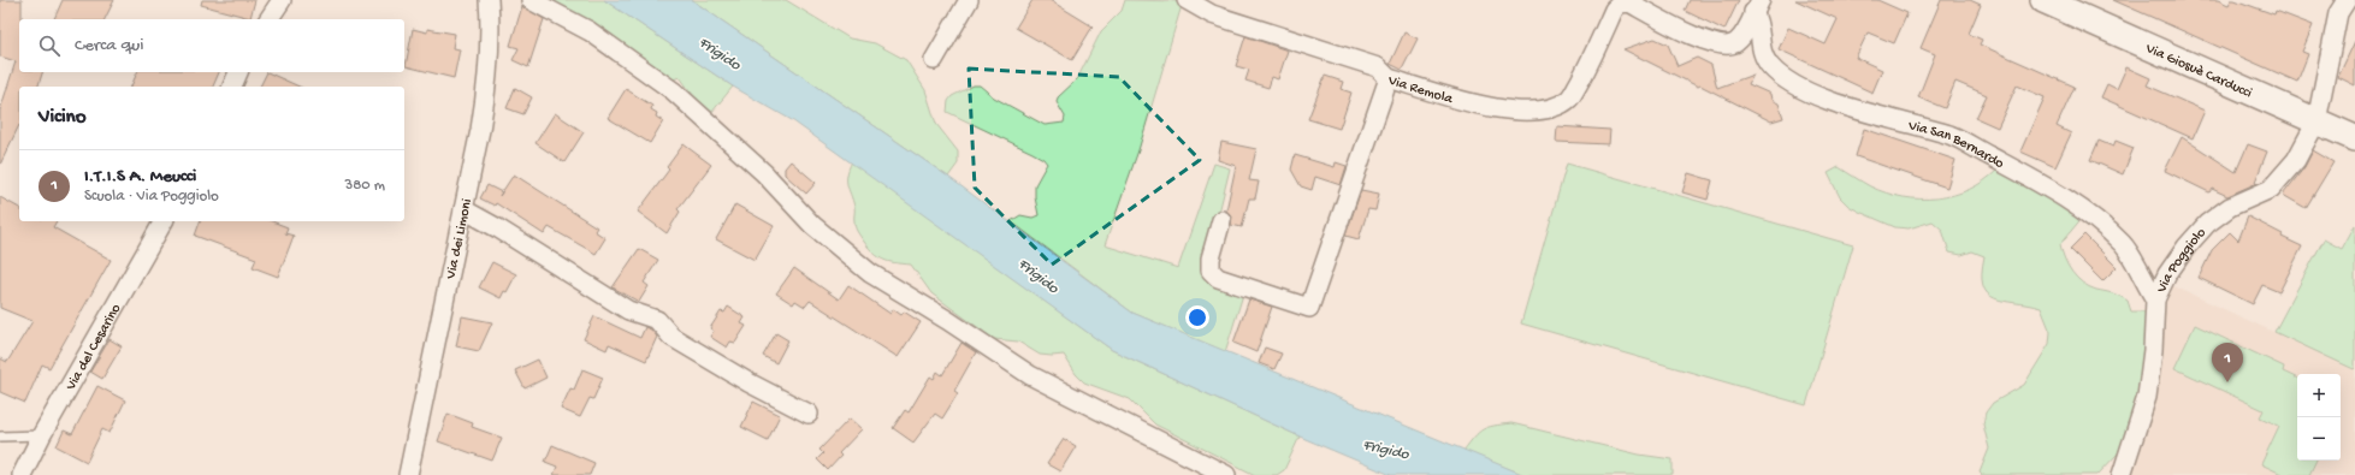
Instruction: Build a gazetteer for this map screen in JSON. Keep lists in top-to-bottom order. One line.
{"streets":{"main road":["Via Giosuè Carducci"],"street":["Via Remola","Via San Bernardo","Via dei Limoni","Via Poggiolo","Via del Cesarino"]},"crossings":[["Via Giosuè Carducci","Via Poggiolo"],["Via Remola","Via San Bernardo"],["Via San Bernardo","Via Poggiolo"]],"water":["Frigido"],"page":{"search":"Cerca qui","heading":"Vicino","list":[{"mark":"1","name":"I.T.I.S A. Meucci","note":"Scuola · Via Poggiolo","value":"380 m"}],"pins":"1","map_buttons":["+","−"]}}
